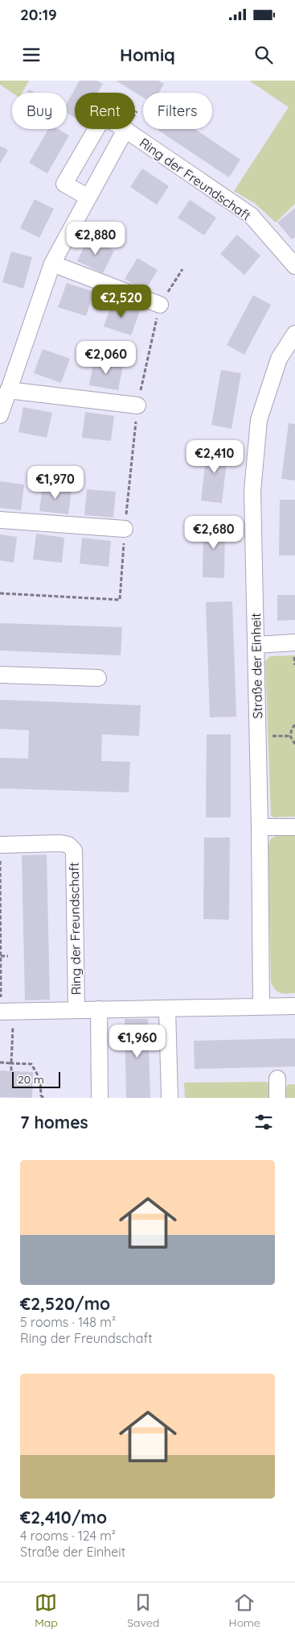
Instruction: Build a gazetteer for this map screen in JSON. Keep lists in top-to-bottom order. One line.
{"streets":{"street":["Ring der Freundschaft","Straße der Einheit"]},"crossings":[["Ring der Freundschaft","Straße der Einheit"]],"scale_bar":"20 m","page":{"status":"20:19","header":"Homiq","chip":["Buy","Rent","Filters"],"price":["€2,880","€2,520","€2,060","€2,410","€1,970","€2,680","€1,960"],"scale":"20 m","heading":"7 homes","list":[{"name":"€2,520/mo","note":"5 rooms · 148 m² · Ring der Freundschaft"},{"name":"€2,410/mo","note":"4 rooms · 124 m² · Straße der Einheit"}],"tabs":["Map","Saved","Home"]}}
